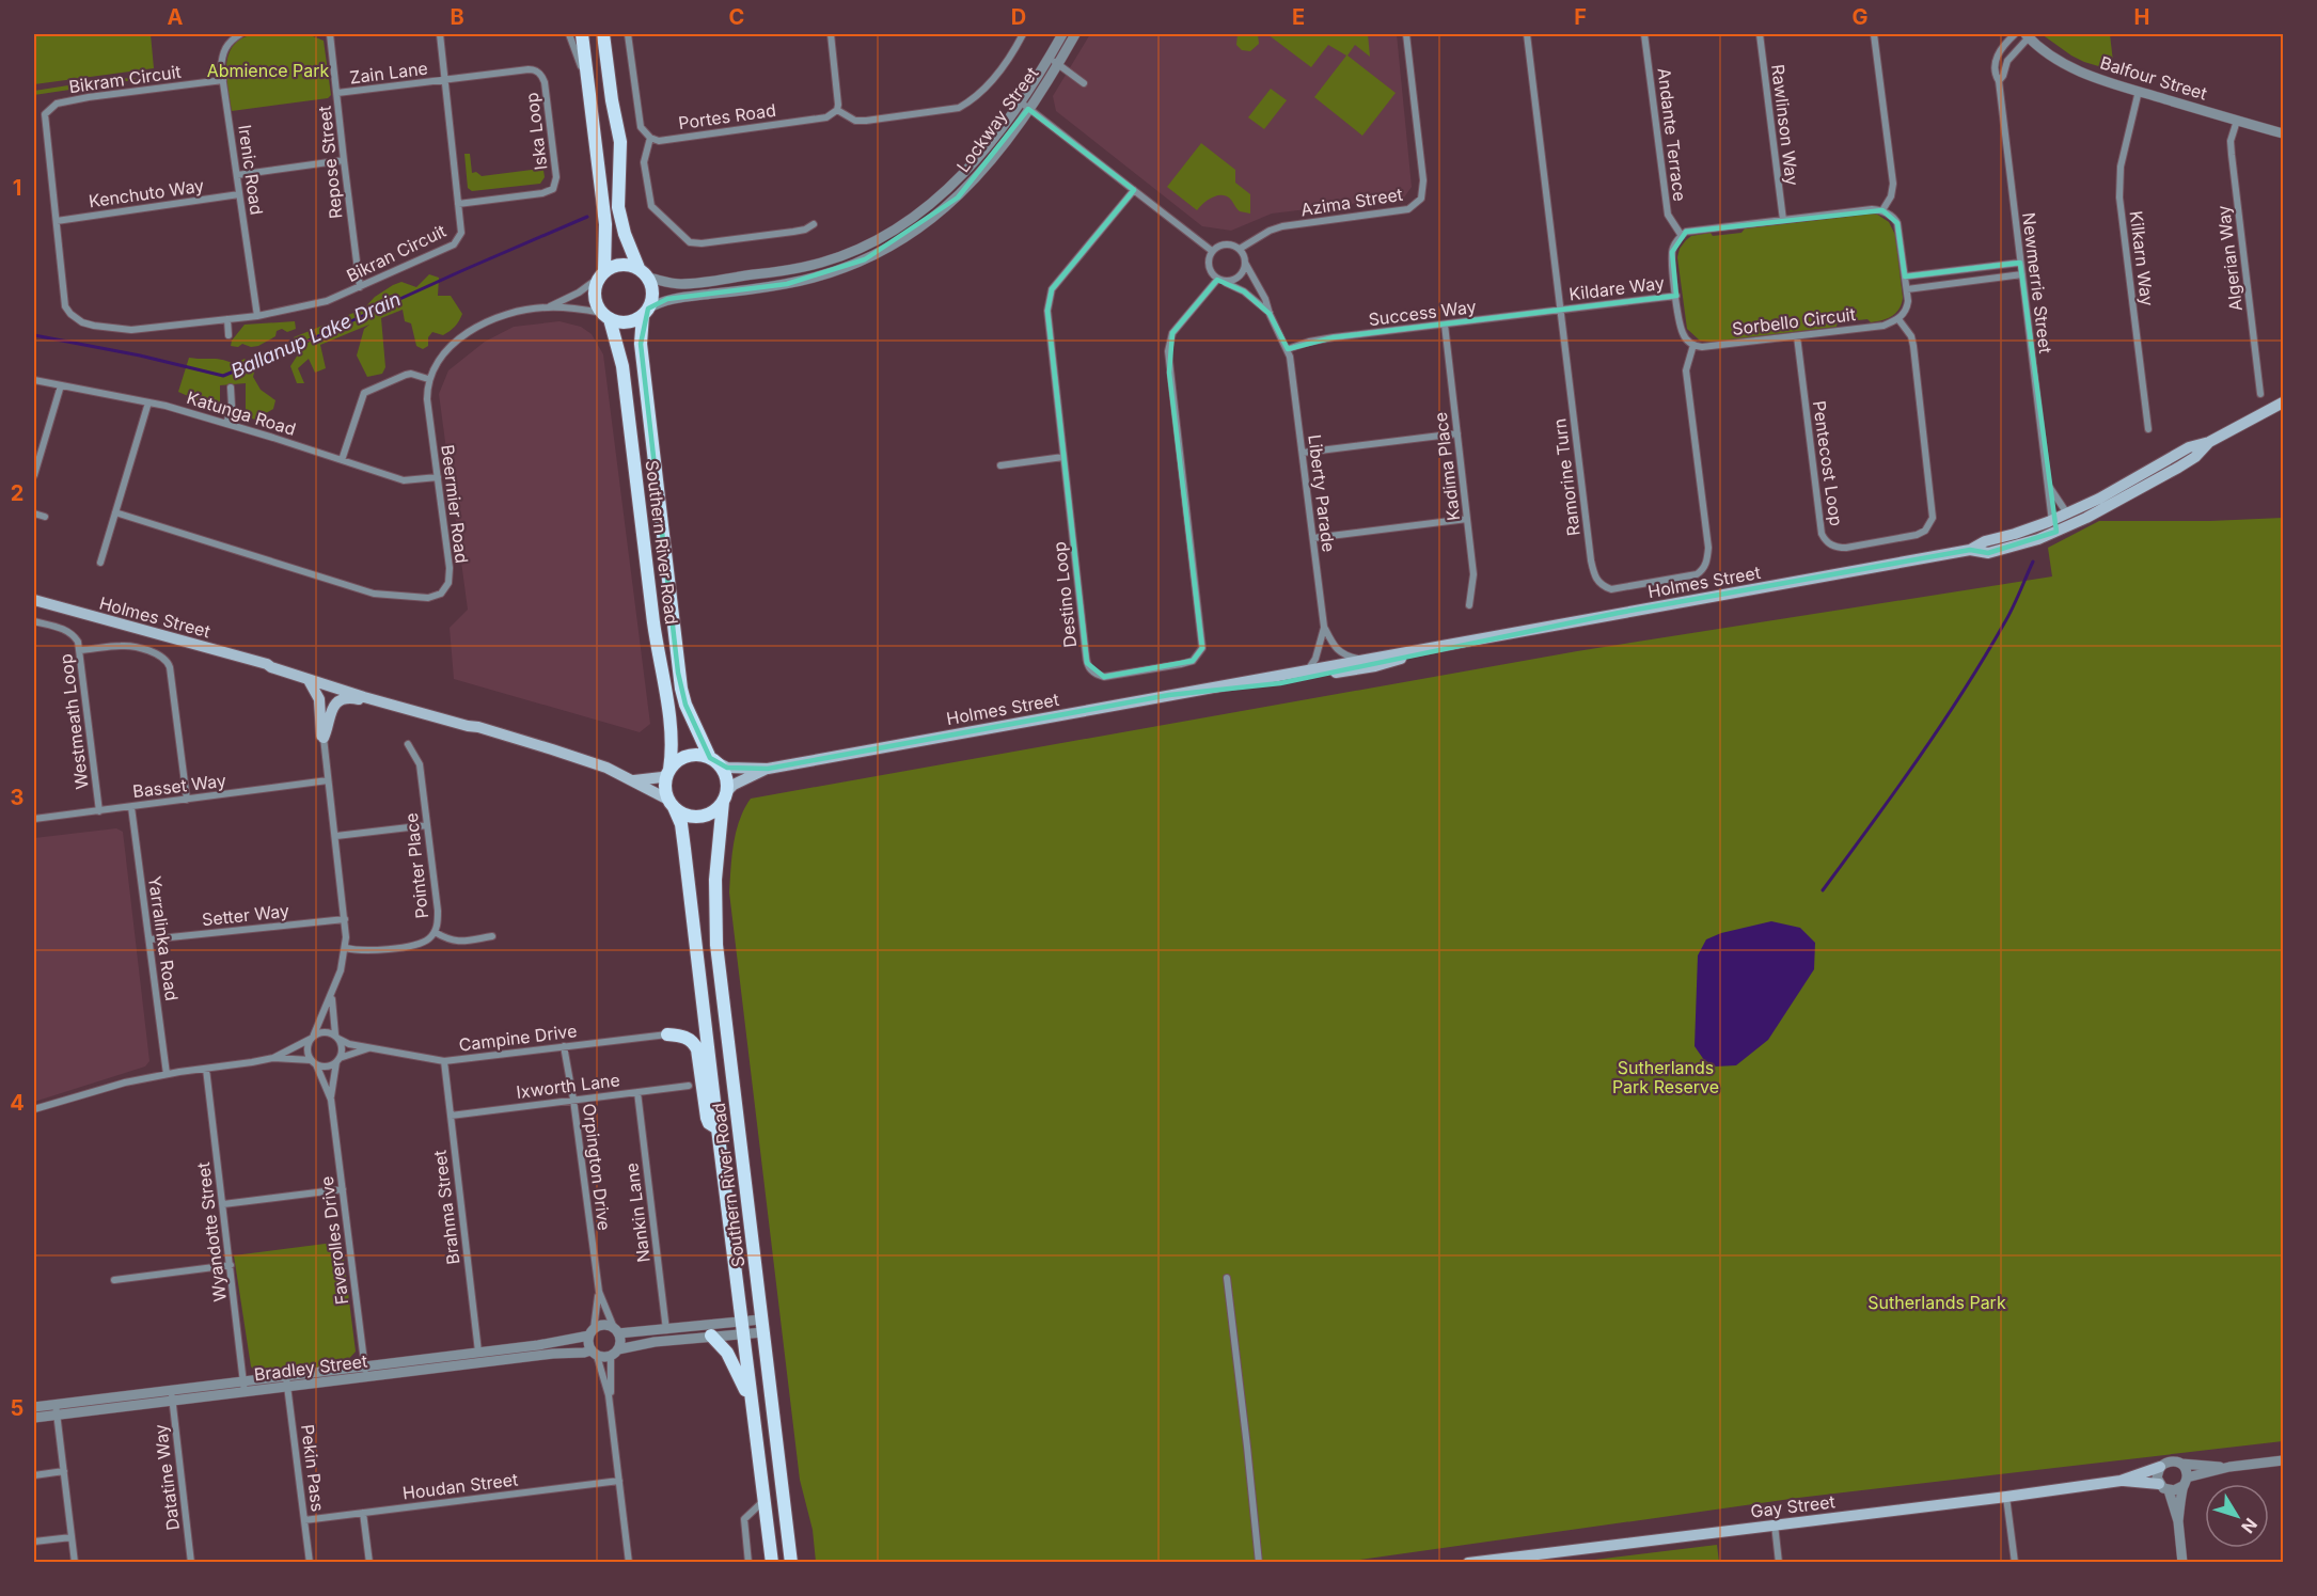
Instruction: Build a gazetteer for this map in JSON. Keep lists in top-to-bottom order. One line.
{"streets":{"main road":["Southern River Road","Holmes Street","Gay Street"],"street":["Zain Lane","Balfour Street","Bikram Circuit","Portes Road","Lockway Street","Rawlinson Way","Iska Loop","Andante Terrace","Repose Street","Irenic Road","Kenchuto Way","Azima Street","Bikran Circuit","Kilkarn Way","Algerian Way","Newmerrie Street","Kildare Way","Success Way","Sorbello Circuit","Katunga Road","Pentecost Loop","Kadima Place","Ramorine Turn","Liberty Parade","Beermier Road","Destino Loop","Westmeath Loop","Basset Way","Pointer Place","Setter Way","Yarralinka Road","Campine Drive","Ixworth Lane","Orpington Drive","Brahma Street","Nankin Lane","Wyandotte Street","Faverolles Drive","Bradley Street","Pekin Pass","Datatine Way","Houdan Street"]},"crossings":[["Zain Lane","Iska Loop"],["Zain Lane","Repose Street"],["Zain Lane","Bikran Circuit"],["Balfour Street","Kilkarn Way"],["Balfour Street","Algerian Way"],["Bikram Circuit","Irenic Road"],["Bikram Circuit","Kenchuto Way"],["Bikram Circuit","Bikran Circuit"],["Lockway Street","Southern River Road"],["Iska Loop","Bikran Circuit"],["Repose Street","Bikran Circuit"],["Irenic Road","Kenchuto Way"],["Irenic Road","Bikran Circuit"],["Azima Street","Liberty Parade"],["Azima Street","Destino Loop"],["Newmerrie Street","Holmes Street"],["Kildare Way","Success Way"],["Kildare Way","Ramorine Turn"],["Success Way","Kadima Place"],["Success Way","Ramorine Turn"],["Success Way","Liberty Parade"],["Sorbello Circuit","Pentecost Loop"],["Sorbello Circuit","Ramorine Turn"],["Katunga Road","Beermier Road"],["Liberty Parade","Holmes Street"],["Liberty Parade","Destino Loop"],["Southern River Road","Holmes Street"],["Westmeath Loop","Basset Way"],["Basset Way","Yarralinka Road"],["Setter Way","Yarralinka Road"],["Campine Drive","Orpington Drive"],["Campine Drive","Brahma Street"],["Campine Drive","Faverolles Drive"],["Ixworth Lane","Orpington Drive"],["Ixworth Lane","Brahma Street"],["Ixworth Lane","Nankin Lane"],["Orpington Drive","Bradley Street"],["Brahma Street","Bradley Street"],["Wyandotte Street","Bradley Street"],["Faverolles Drive","Bradley Street"],["Bradley Street","Pekin Pass"],["Bradley Street","Datatine Way"],["Pekin Pass","Houdan Street"]],"water":["Ballanup Lake Drain"],"parks":["Abmience Park","Sutherlands Park Reserve","Sutherlands Park"],"north":"bottom right","grid":{"columns":["A","B","C","D","E","F","G","H"],"rows":["1","2","3","4","5"]}}
